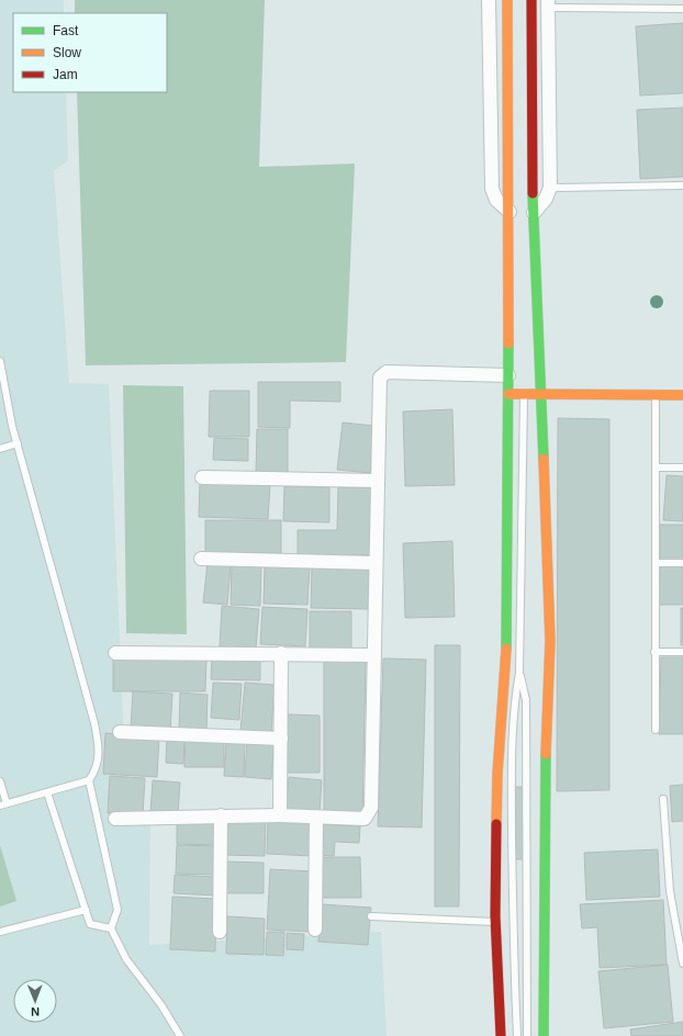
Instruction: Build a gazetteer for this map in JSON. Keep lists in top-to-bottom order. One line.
{"legend":["Fast","Slow","Jam"],"north":"bottom"}
